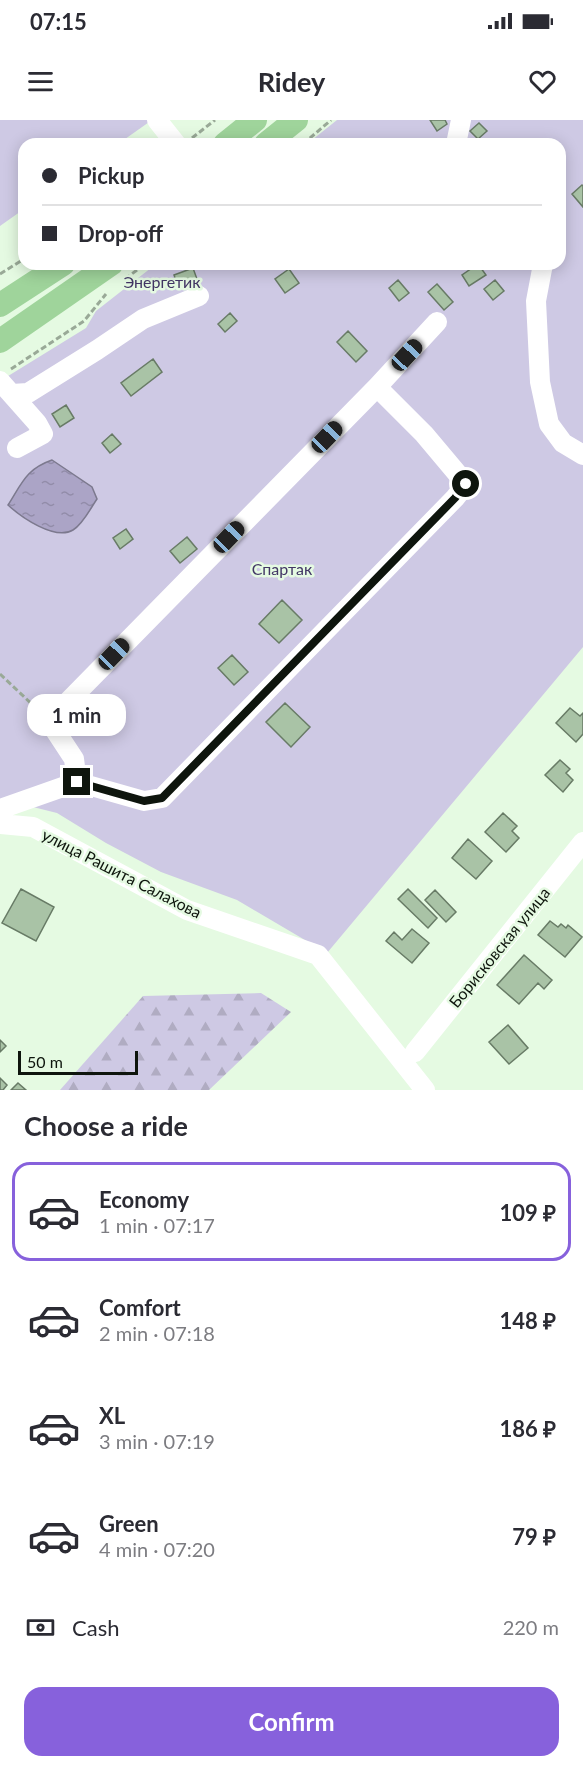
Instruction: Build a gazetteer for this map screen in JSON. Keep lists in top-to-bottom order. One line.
{"streets":{"street":["улица Рашита Салахова","Борисковская улица"]},"parks":["Энергетик","Спартак"],"scale_bar":"50 m","page":{"status":"07:15","header":"Ridey","banner":["Pickup","Drop-off"],"bubble":"1 min","scale":"50 m","heading":"Choose a ride","list":[{"name":"Economy","note":"1 min · 07:17","value":"109 ₽"},{"name":"Comfort","note":"2 min · 07:18","value":"148 ₽"},{"name":"XL","note":"3 min · 07:19","value":"186 ₽"},{"name":"Green","note":"4 min · 07:20","value":"79 ₽"}],"pay":["Cash","220 m"],"buttons":"Confirm"}}
